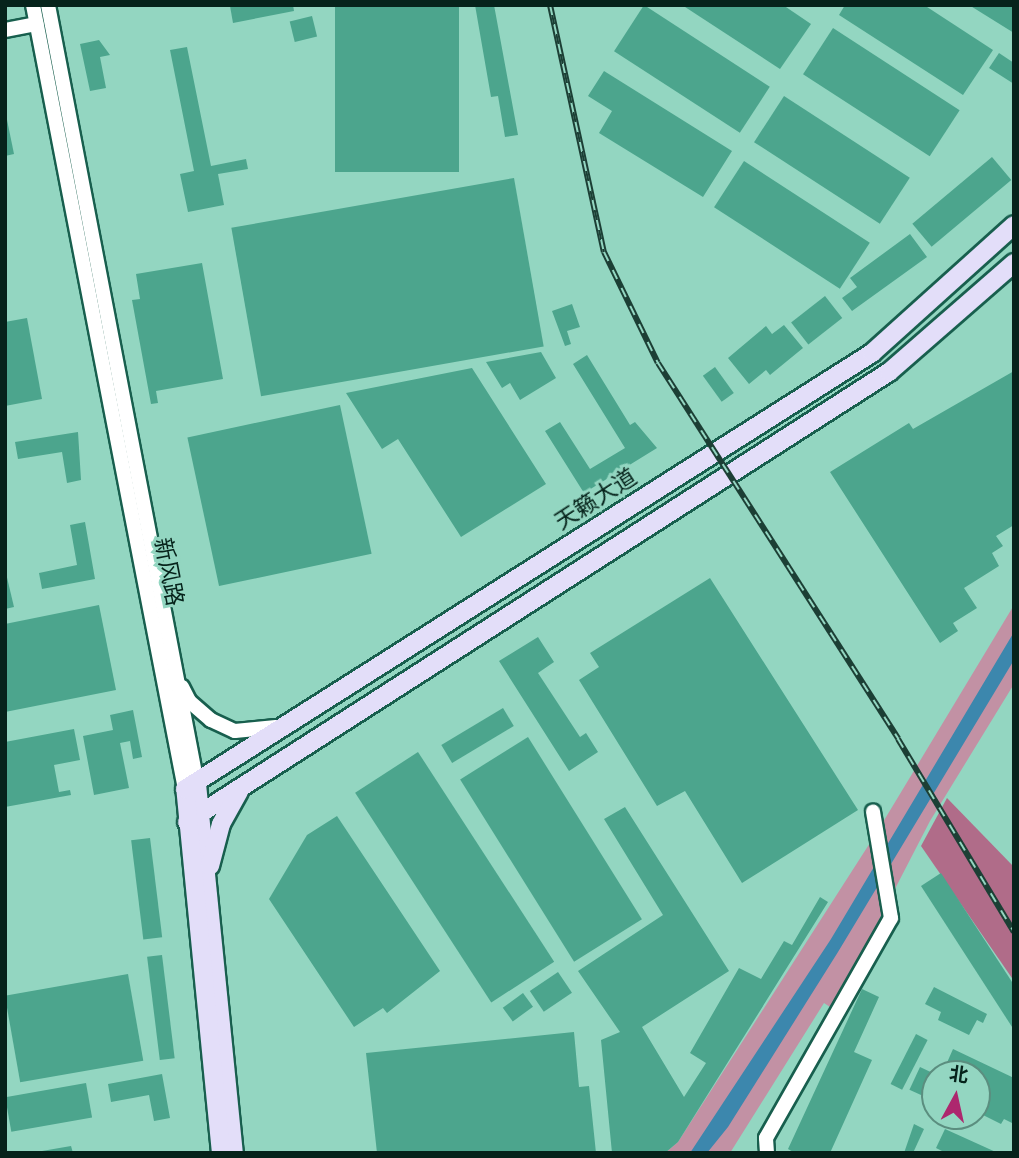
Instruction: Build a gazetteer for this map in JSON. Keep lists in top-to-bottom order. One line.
{"streets":{"main road":["天籁大道","新风路"]},"crossings":[["天籁大道","新风路"]],"north":"top"}
